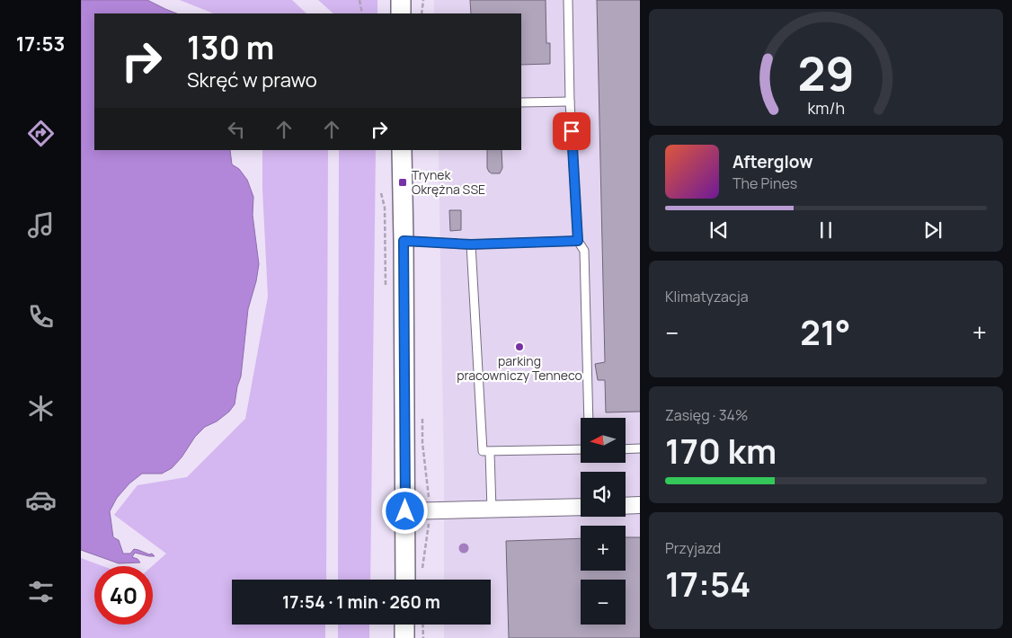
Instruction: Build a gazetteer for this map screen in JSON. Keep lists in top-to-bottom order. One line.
{"places":{"transit":["Trynek Okrężna SSE"],"other":["parking pracowniczy Tenneco"]},"north":"left","page":{"tabs":"17:53","turn":["130 m","Skręć w prawo"],"song":["Afterglow","The Pines"],"tile":["Klimatyzacja",["Zasięg · 34%","170 km"],["Przyjazd","17:54"]],"heat":["−","21°","+"],"map_buttons":["+","−"],"limit":"40","trip":"17:54 · 1 min · 260 m","gauge":["29","km/h"]}}
